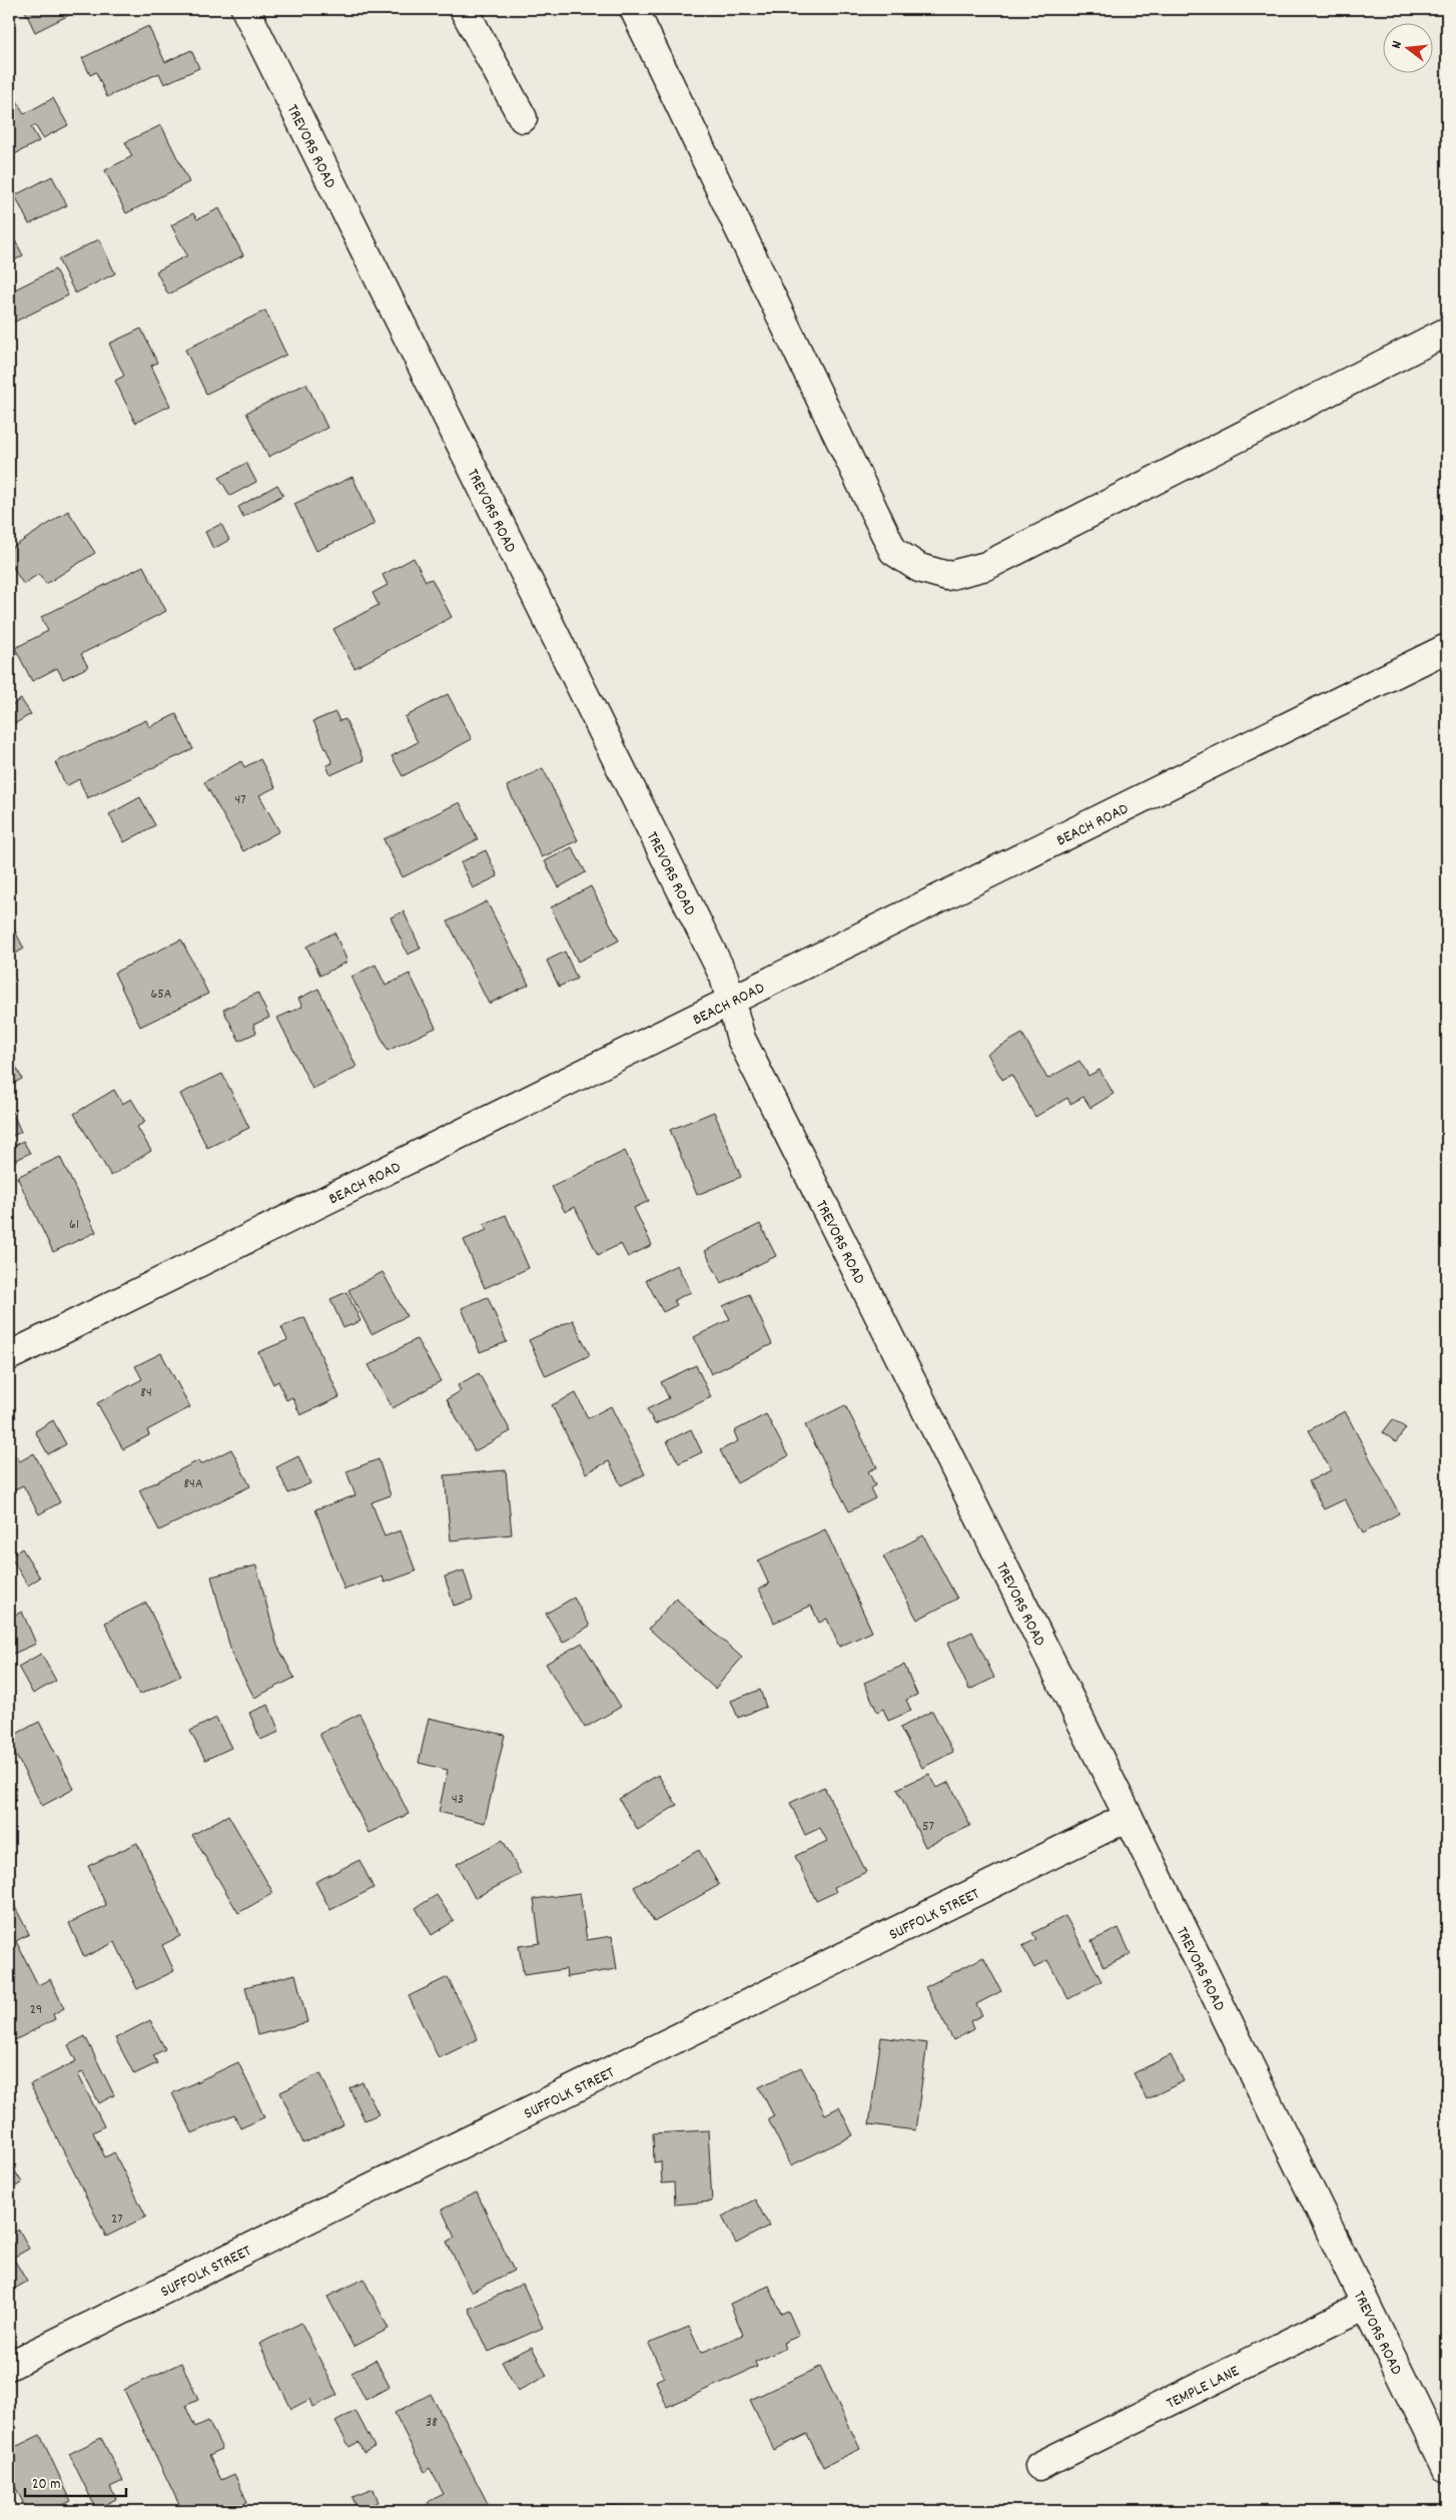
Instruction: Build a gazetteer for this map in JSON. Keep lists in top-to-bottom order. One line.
{"streets":{"street":["TREVORS ROAD","BEACH ROAD","SUFFOLK STREET","TEMPLE LANE"]},"crossings":[["TREVORS ROAD","BEACH ROAD"],["TREVORS ROAD","SUFFOLK STREET"],["TREVORS ROAD","TEMPLE LANE"]],"house_numbers":["47","65A","61","84","84A","43","57","29","27","38"],"scale_bar":"20 m","north":"left"}
